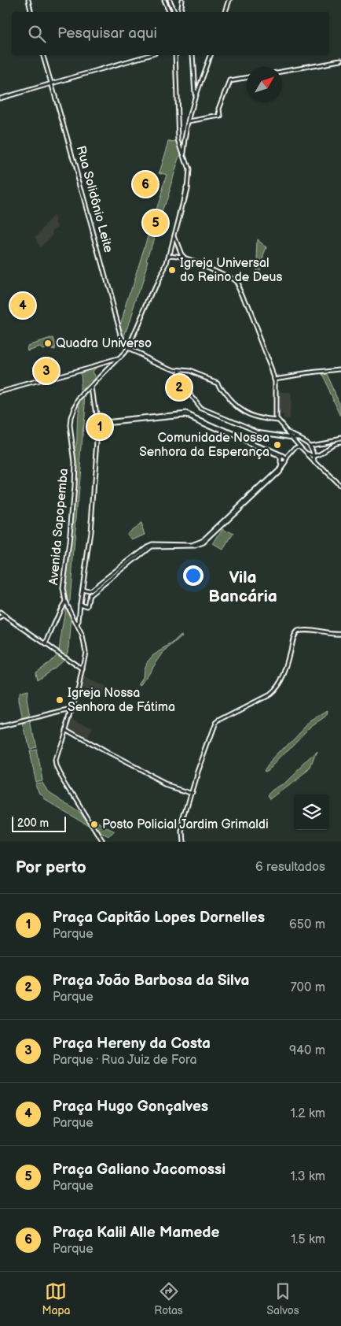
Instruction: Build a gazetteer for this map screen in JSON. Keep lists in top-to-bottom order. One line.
{"streets":{"main road":["Rua Solidônio Leite","Avenida Sapopemba"]},"crossings":[["Rua Solidônio Leite","Avenida Sapopemba"]],"districts":["Vila Bancária"],"places":["Igreja Universal do Reino de Deus","Quadra Universo","Comunidade Nossa Senhora da Esperança","Igreja Nossa Senhora de Fátima","Posto Policial Jardim Grimaldi"],"scale_bar":"200 m","north":"top right","page":{"search":"Pesquisar aqui","pins":["6","5","4","3","2","1"],"scale":"200 m","heading":["Por perto","6 resultados"],"list":[{"mark":"1","name":"Praça Capitão Lopes Dornelles","note":"Parque","value":"650 m"},{"mark":"2","name":"Praça João Barbosa da Silva","note":"Parque","value":"700 m"},{"mark":"3","name":"Praça Hereny da Costa","note":"Parque · Rua Juiz de Fora","value":"940 m"},{"mark":"4","name":"Praça Hugo Gonçalves","note":"Parque","value":"1.2 km"},{"mark":"5","name":"Praça Galiano Jacomossi","note":"Parque","value":"1.3 km"},{"mark":"6","name":"Praça Kalil Alle Mamede","note":"Parque","value":"1.5 km"}],"nav":["Mapa","Rotas","Salvos"]}}
